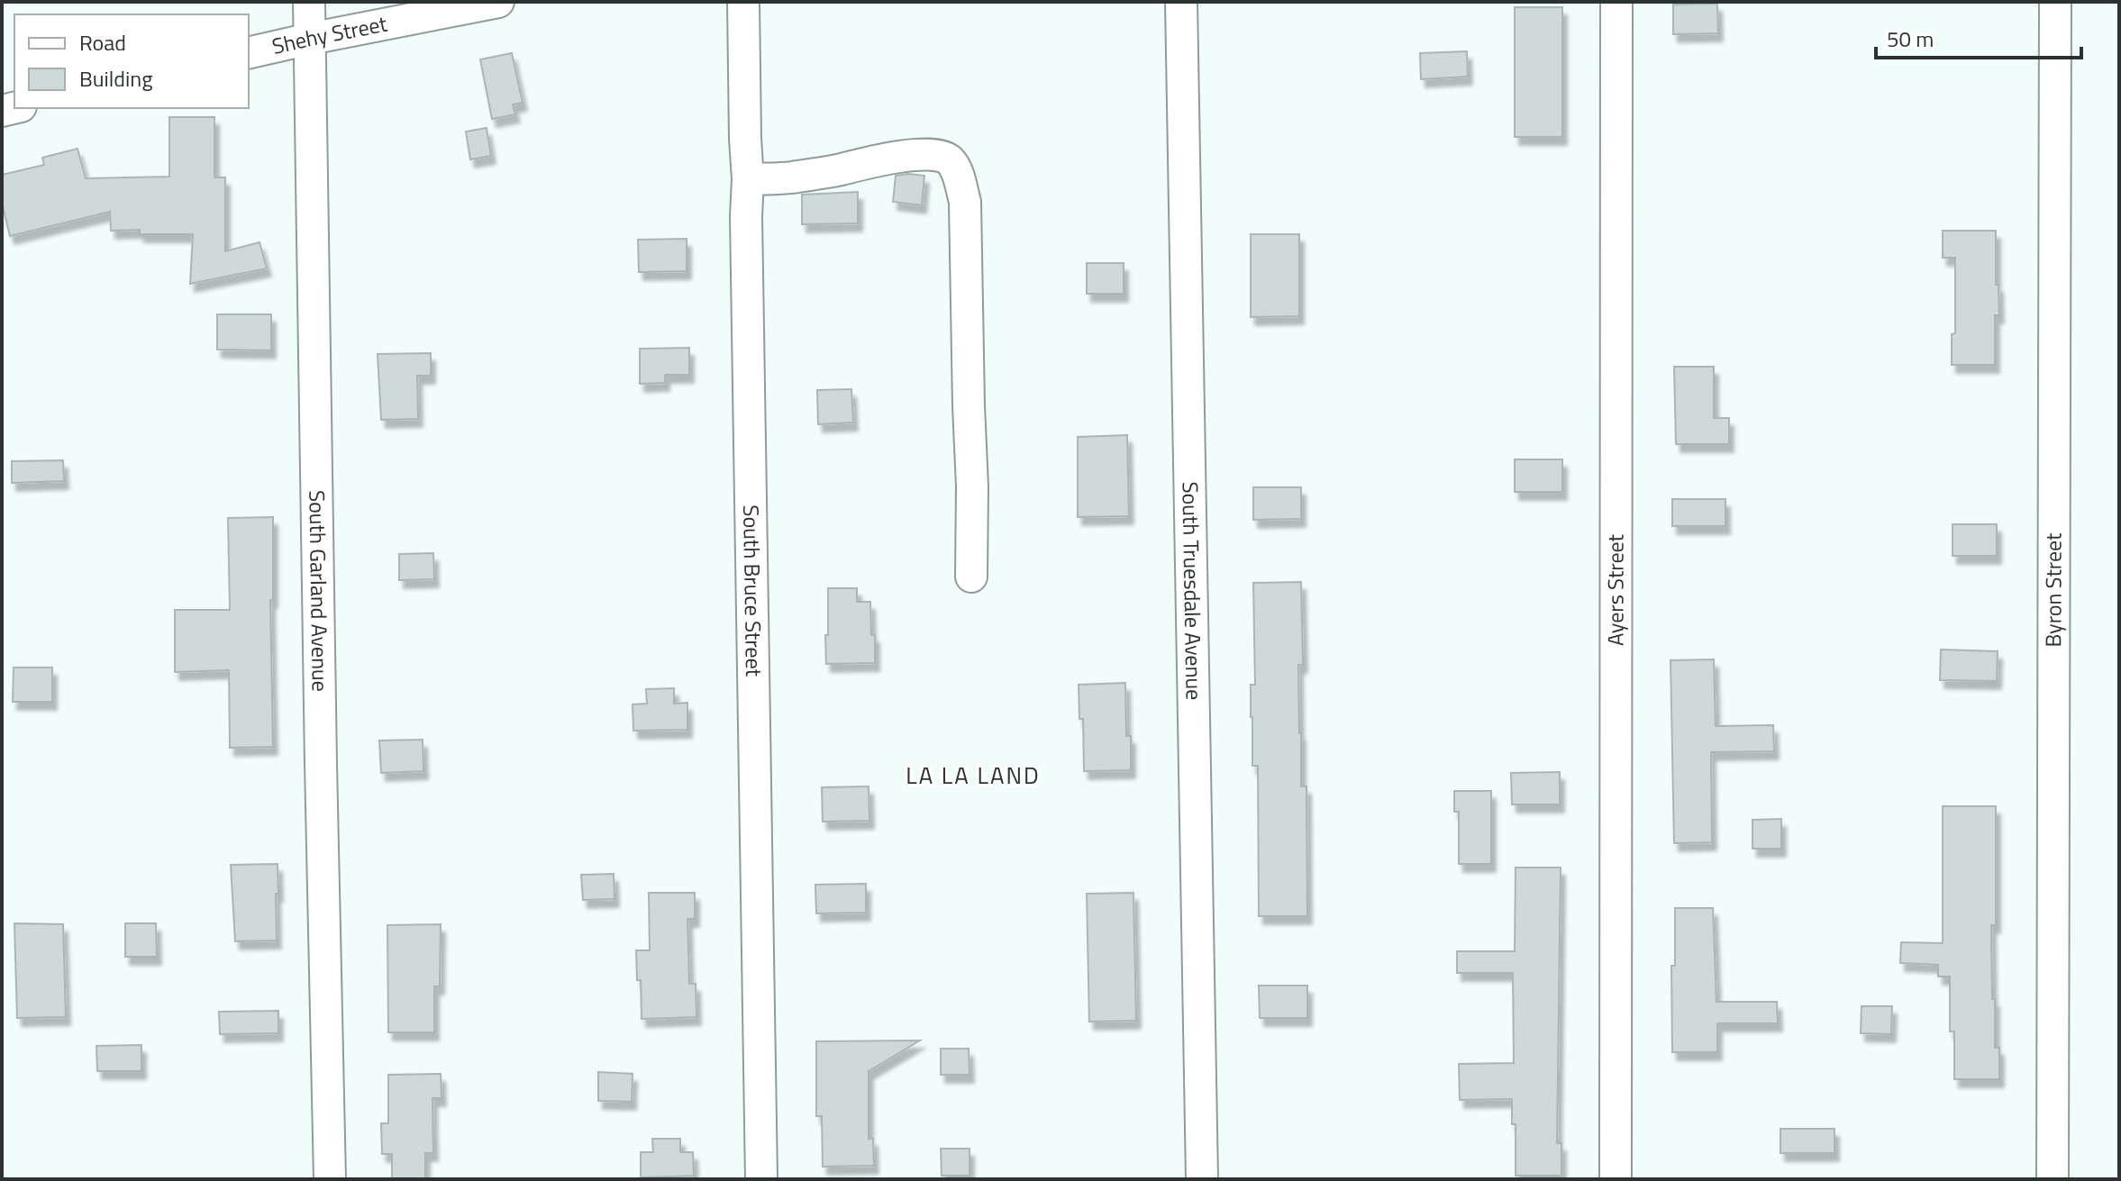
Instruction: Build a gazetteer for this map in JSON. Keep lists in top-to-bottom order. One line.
{"streets":{"street":["Shehy Street","South Bruce Street","South Truesdale Avenue","South Garland Avenue","Ayers Street","Byron Street"]},"crossings":[["Shehy Street","South Garland Avenue"]],"districts":["LA LA LAND"],"legend":["Road","Building"],"scale_bar":"50 m"}
